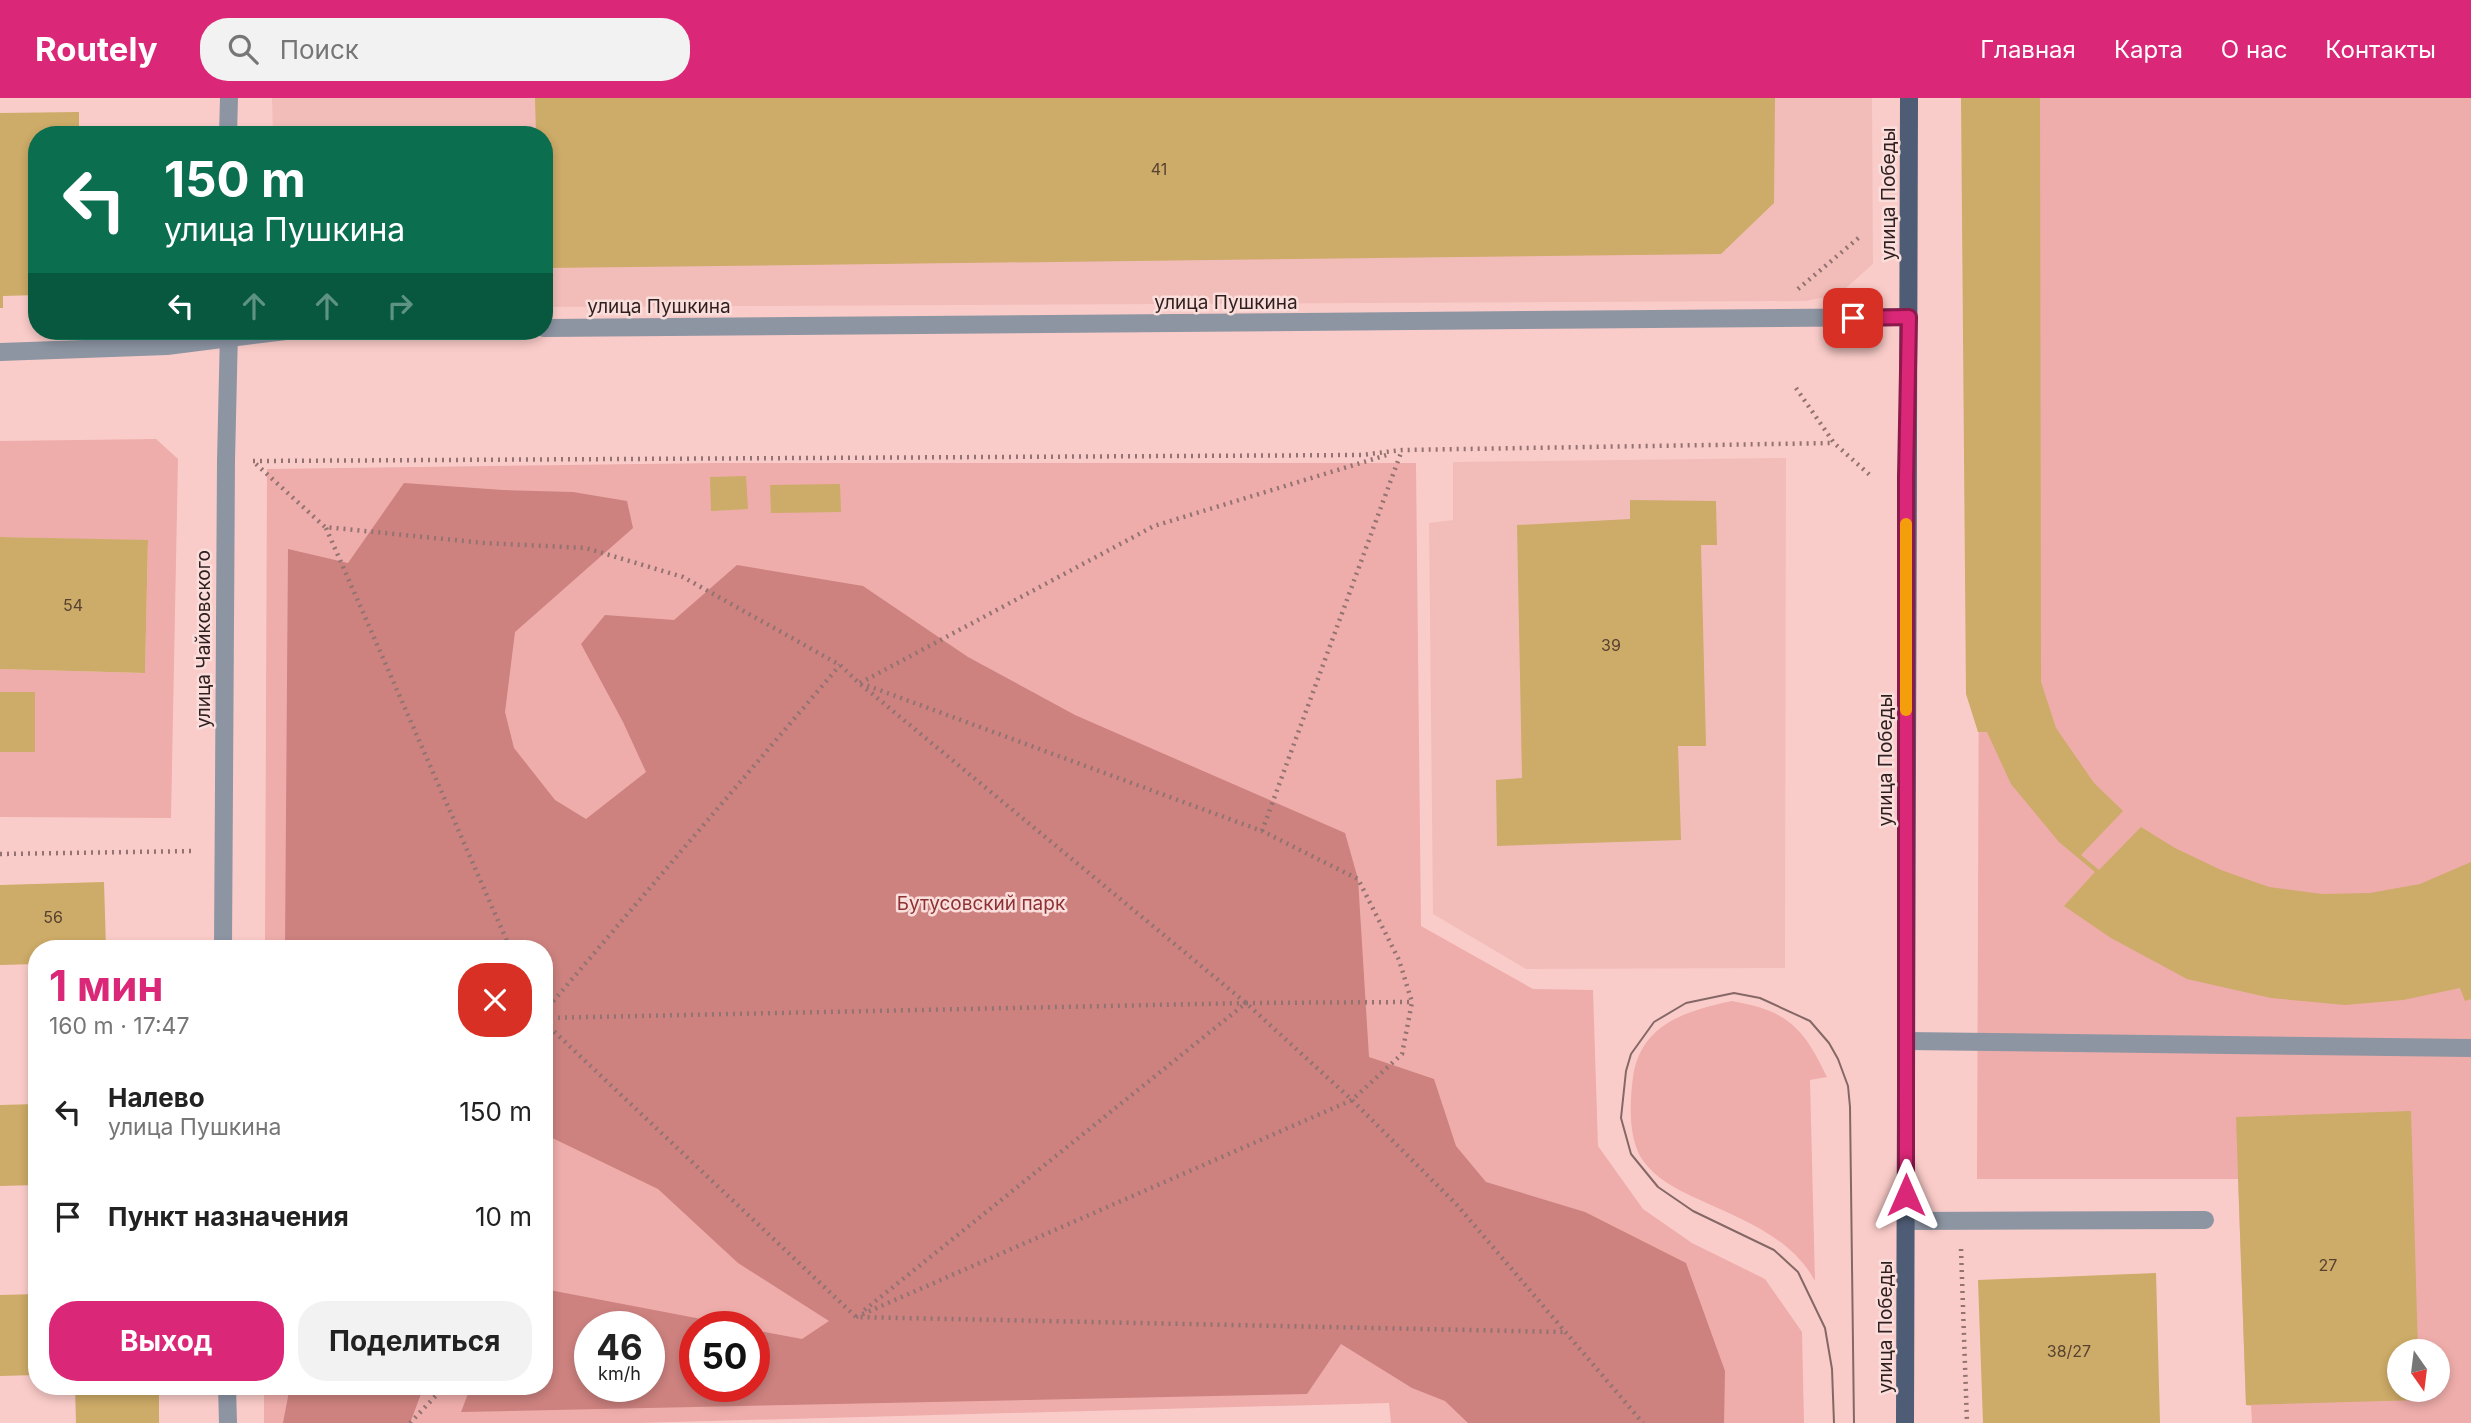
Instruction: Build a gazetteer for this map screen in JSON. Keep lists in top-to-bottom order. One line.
{"streets":{"main road":["улица Победы"],"street":["улица Пушкина","улица Чайковского"]},"crossings":[["улица Победы","улица Пушкина"]],"parks":["Бутусовский парк"],"house_numbers":["41","54","39","56","27","38/27"],"north":"bottom","page":{"header":"Routely","search":"Поиск","nav":["Главная","Карта","О нас","Контакты"],"turn":["150 m","улица Пушкина"],"heading":["1 мин","160 m · 17:47"],"list":[{"name":"Налево","note":"улица Пушкина","value":"150 m"},{"name":"Пункт назначения","value":"10 m"}],"buttons":["Выход","Поделиться"],"speed":"46 km/h","limit":"50"}}
